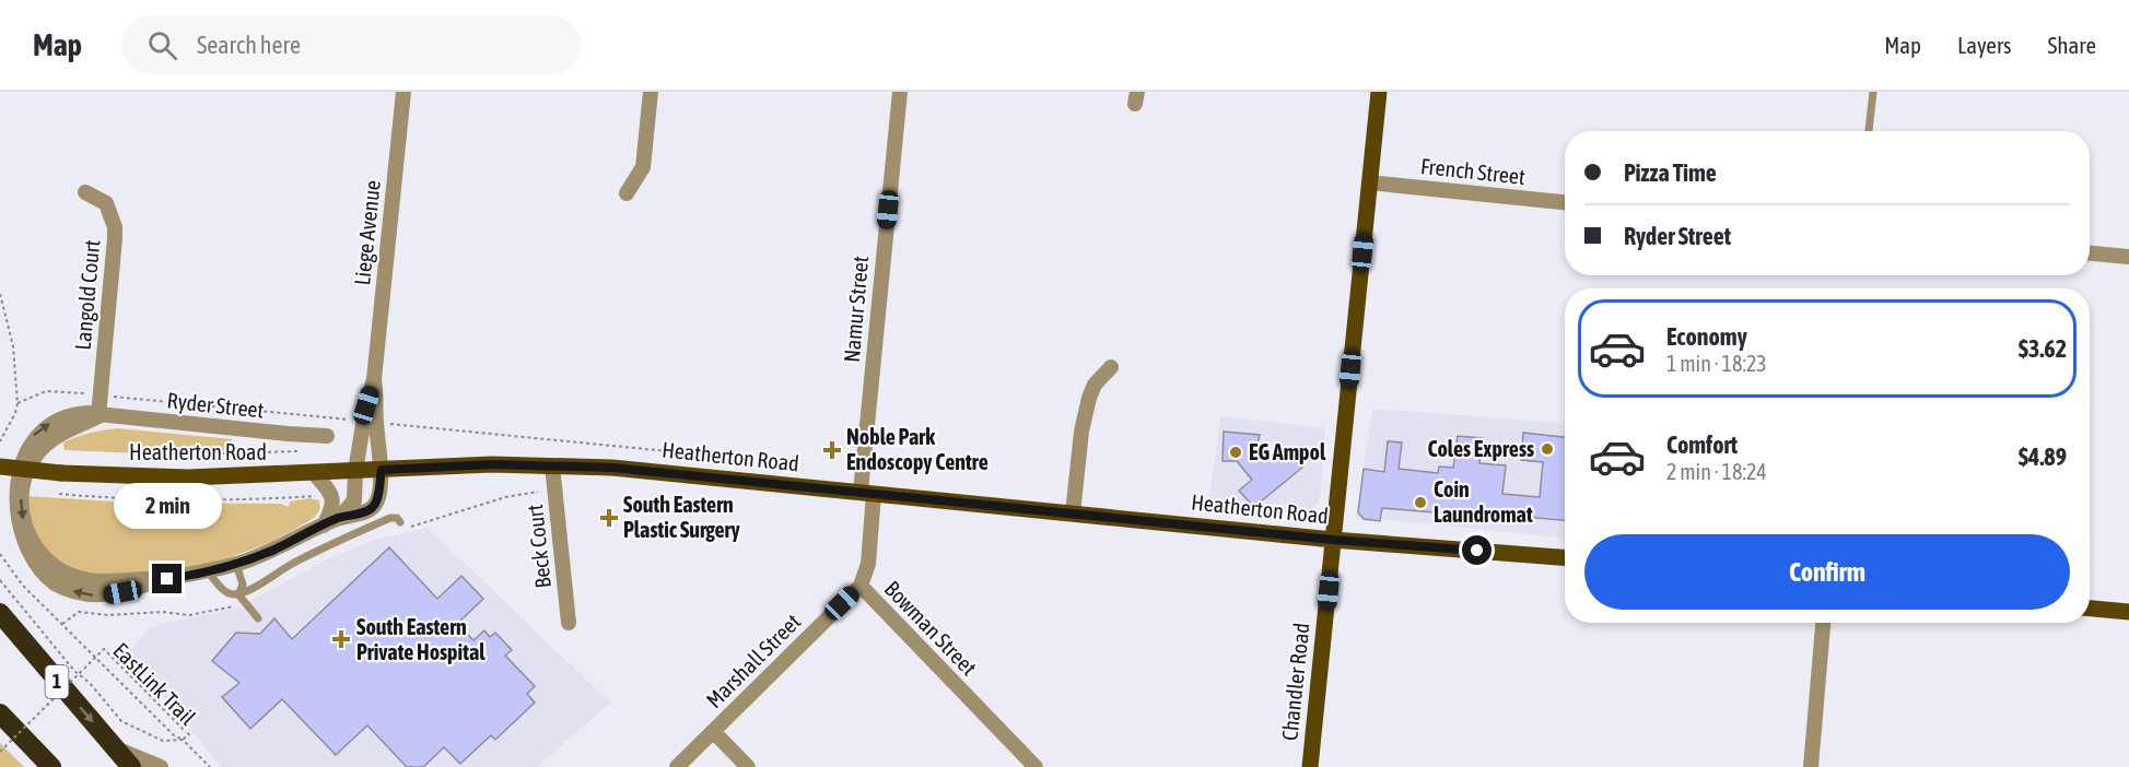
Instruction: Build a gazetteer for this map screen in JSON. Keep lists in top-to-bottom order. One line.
{"streets":{"highway":["1"],"main road":["Heatherton Road","Chandler Road"],"street":["French Street","Liege Avenue","Langold Court","Namur Street","Ryder Street","Beck Court","Bowman Street","Marshall Street"],"path":["EastLink Trail"]},"crossings":[["French Street","Chandler Road"],["Liege Avenue","Ryder Street"],["Liege Avenue","Heatherton Road"],["Langold Court","Ryder Street"],["Namur Street","Heatherton Road"],["Namur Street","Bowman Street"],["Ryder Street","Heatherton Road"],["Heatherton Road","Beck Court"],["Heatherton Road","Bowman Street"],["Heatherton Road","Chandler Road"],["Bowman Street","Marshall Street"]],"places":{"other":["Coles Express","EG Ampol","Coin Laundromat"],"health":["Noble Park Endoscopy Centre","South Eastern Plastic Surgery","South Eastern Private Hospital"]},"page":{"header":"Map","search":"Search here","nav":["Map","Layers","Share"],"banner":["Pizza Time","Ryder Street"],"list":[{"name":"Economy","note":"1 min · 18:23","value":"$3.62"},{"name":"Comfort","note":"2 min · 18:24","value":"$4.89"}],"bubble":"2 min","buttons":"Confirm"}}
